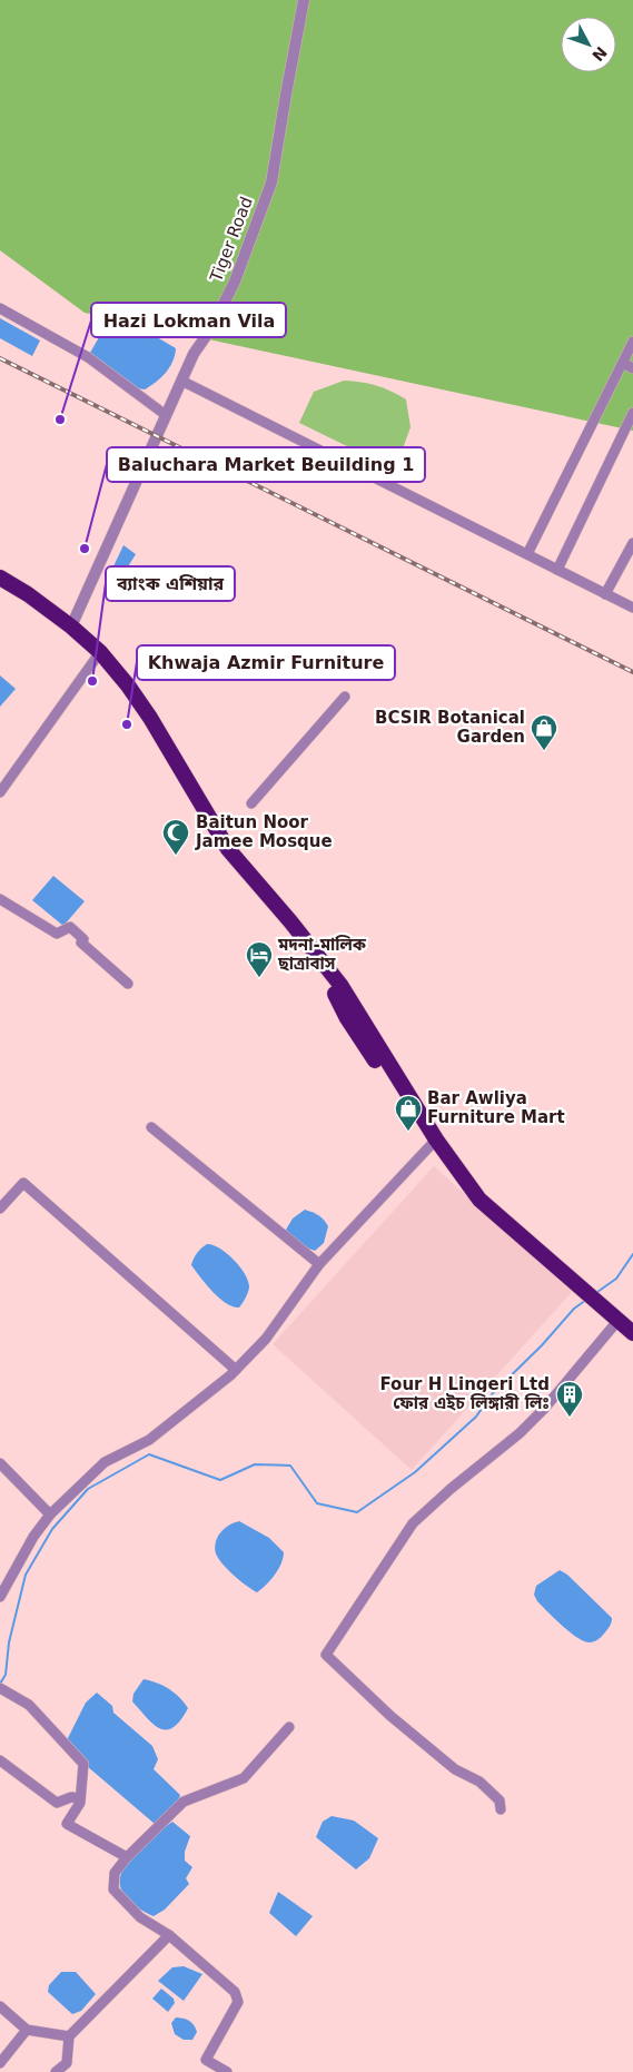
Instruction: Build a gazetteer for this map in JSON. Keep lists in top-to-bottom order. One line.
{"streets":{"street":["Tiger Road"]},"places":{"other":["Hazi Lokman Vila","Baluchara Market Beuilding 1","ব্যাংক এশিয়ার","Khwaja Azmir Furniture"],"shop":["BCSIR Botanical Garden","Bar Awliya Furniture Mart"],"mosque":["Baitun Noor Jamee Mosque"],"hotel":["মদনা-মালিক ছাত্রাবাস"],"building":["Four H Lingeri Ltd ফোর এইচ লিঙ্গারী লিঃ"]},"north":"bottom right"}
